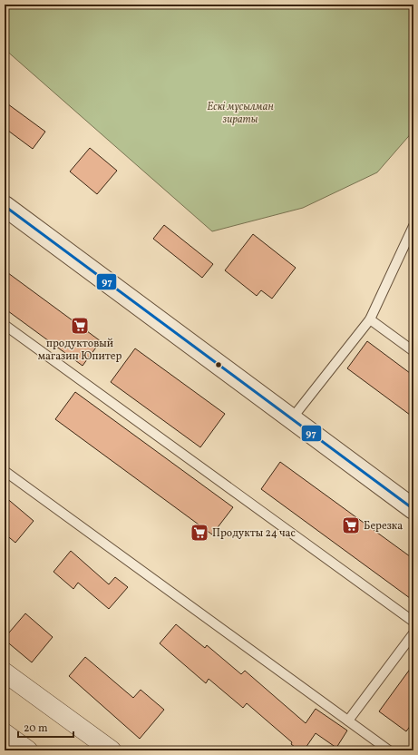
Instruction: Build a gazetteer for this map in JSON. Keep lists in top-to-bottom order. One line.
{"parks":["Ескі мұсылман зираты"],"places":{"supermarket":["продуктовый магазин Юпитер","Березка","Продукты 24 час"]},"lines":["transit line 97"],"scale_bar":"20 m"}
